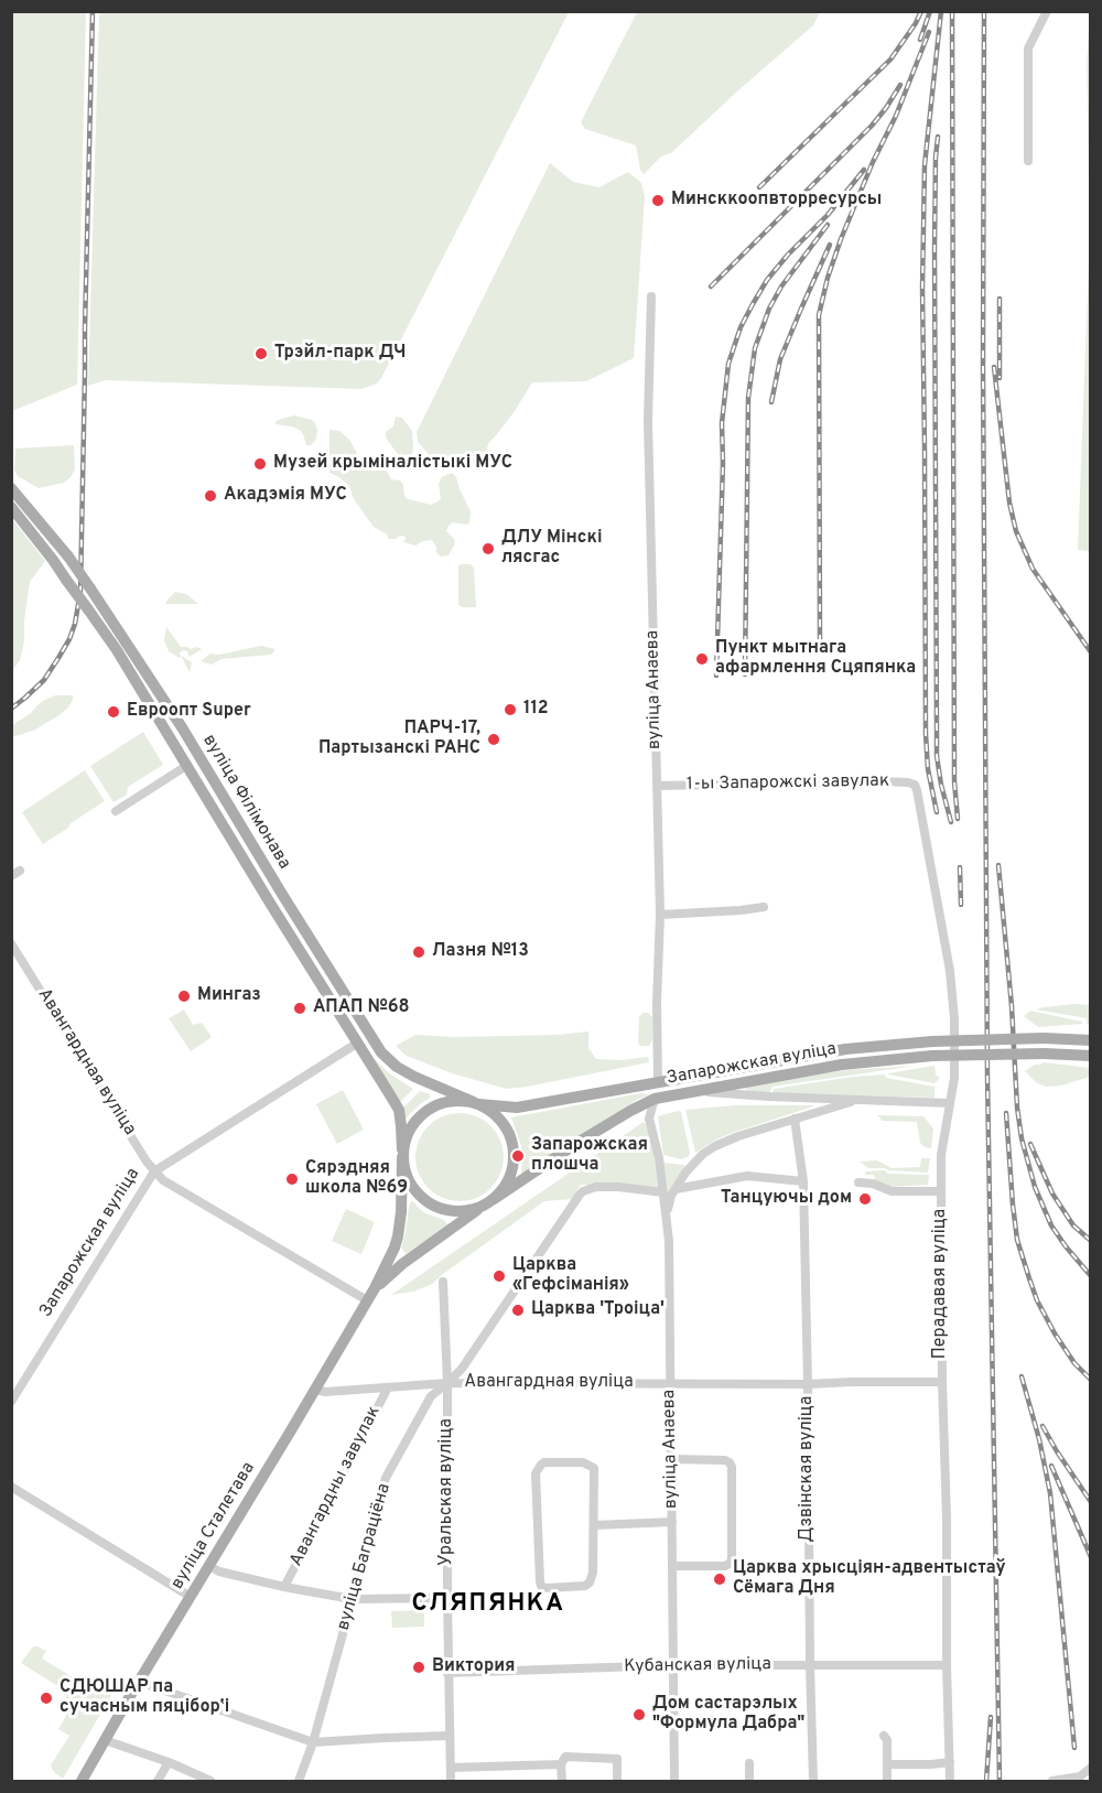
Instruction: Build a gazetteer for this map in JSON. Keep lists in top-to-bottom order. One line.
{"streets":{"main road":["вуліца Філімонава","Запарожская вуліца","вуліца Сталетава"],"street":["вуліца Анаева","1-ы Запарожскі завулак","Авангардная вуліца","Перадавая вуліца","Дзвінская вуліца","Авангардны завулак","Уральская вуліца","вуліца Баграціёна","Кубанская вуліца"]},"crossings":[["вуліца Анаева","1-ы Запарожскі завулак"],["вуліца Анаева","Авангардная вуліца"],["вуліца Анаева","Запарожская вуліца"],["вуліца Анаева","вуліца Баграціёна"],["вуліца Анаева","Кубанская вуліца"],["1-ы Запарожскі завулак","Перадавая вуліца"],["вуліца Філімонава","Запарожская вуліца"],["Авангардная вуліца","Запарожская вуліца"],["Авангардная вуліца","Перадавая вуліца"],["Авангардная вуліца","Дзвінская вуліца"],["Авангардная вуліца","Авангардны завулак"],["Авангардная вуліца","Уральская вуліца"],["Авангардная вуліца","вуліца Сталетава"],["Авангардная вуліца","вуліца Баграціёна"],["Запарожская вуліца","вуліца Сталетава"],["Перадавая вуліца","Кубанская вуліца"],["Дзвінская вуліца","Кубанская вуліца"],["Уральская вуліца","вуліца Баграціёна"],["Уральская вуліца","Кубанская вуліца"]],"districts":["СЛЯПЯНКА"],"places":["Минсккоопвторресурсы","Трэйл-парк ДЧ","Музей крыміналістыкі МУС","Акадэмія МУС","ДЛУ Мінскі лясгас","Пункт мытнага афармлення Сцяпянка","112","Евроопт Super","ПАРЧ-17, Партызанскі РАНС","Лазня №13","Мингаз","АПАП №68","Запарожская плошча","Сярэдняя школа №69","Танцуючы дом","Царква «Гефсіманія»","Царква 'Троіца'","Царква хрысціян-адвентыстаў Сёмага Дня","Виктория","СДЮШАР па сучасным пяціборʼі","Дом састарэлых \"Формула Дабра\""]}
